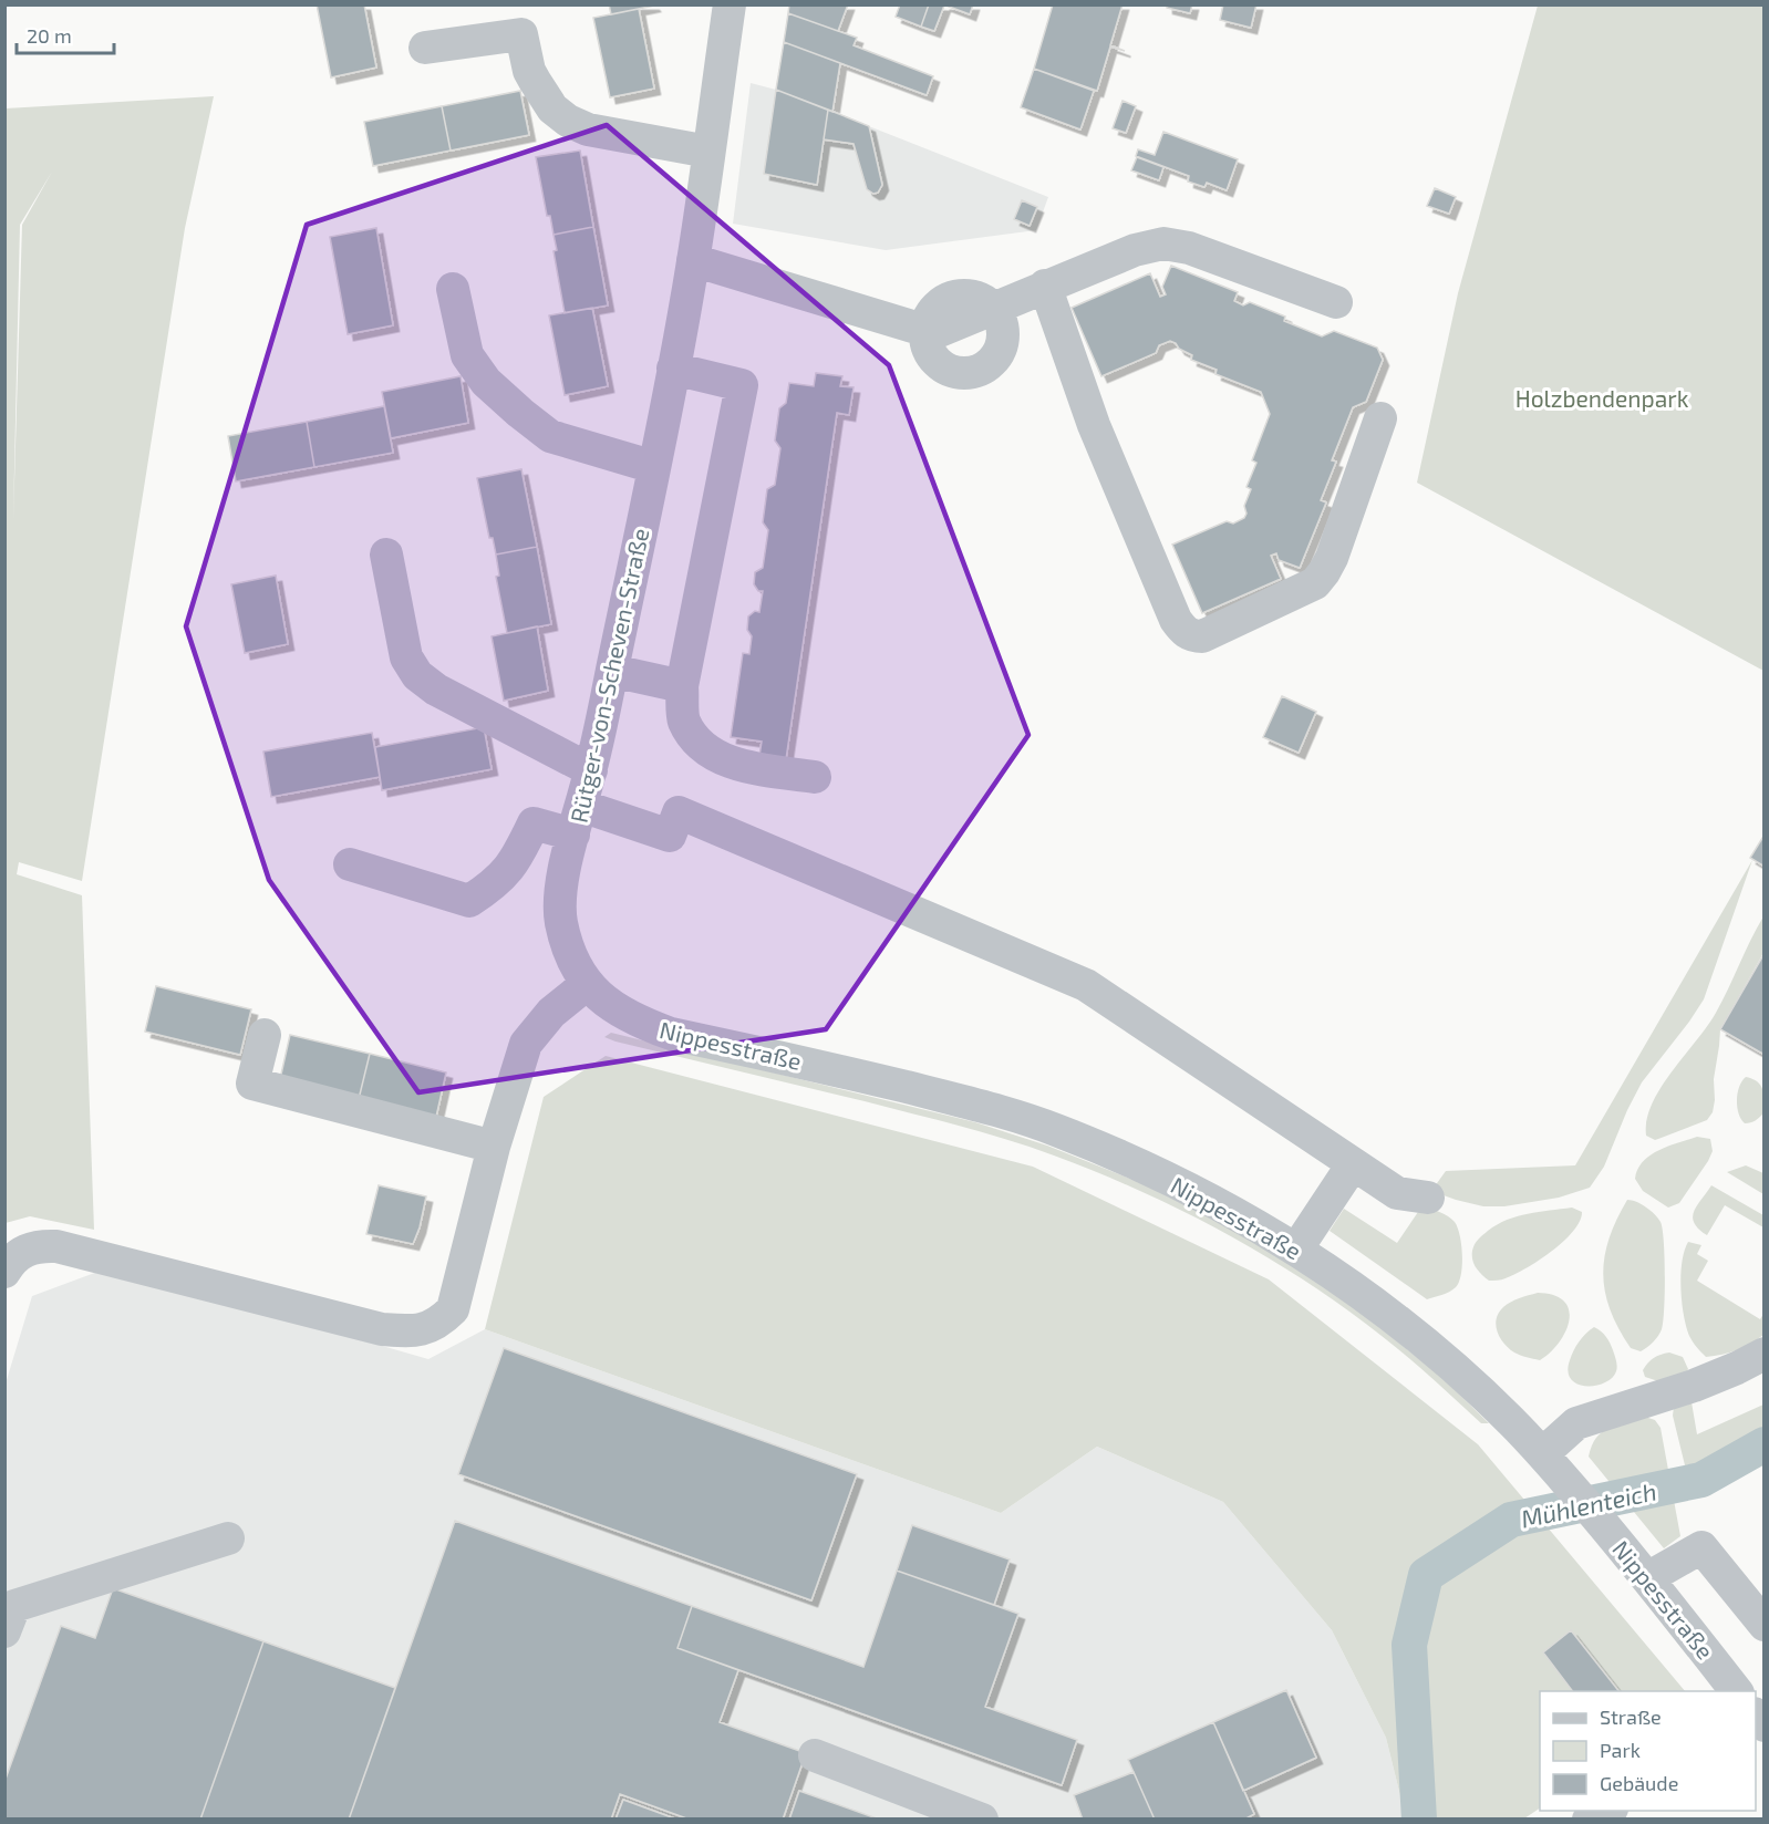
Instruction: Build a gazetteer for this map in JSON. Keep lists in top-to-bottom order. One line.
{"streets":{"street":["Rütger-von-Scheven-Straße","Nippesstraße"]},"crossings":[["Rütger-von-Scheven-Straße","Nippesstraße"]],"water":["Mühlenteich"],"parks":["Holzbendenpark"],"legend":["Straße","Park","Gebäude"],"scale_bar":"20 m"}
